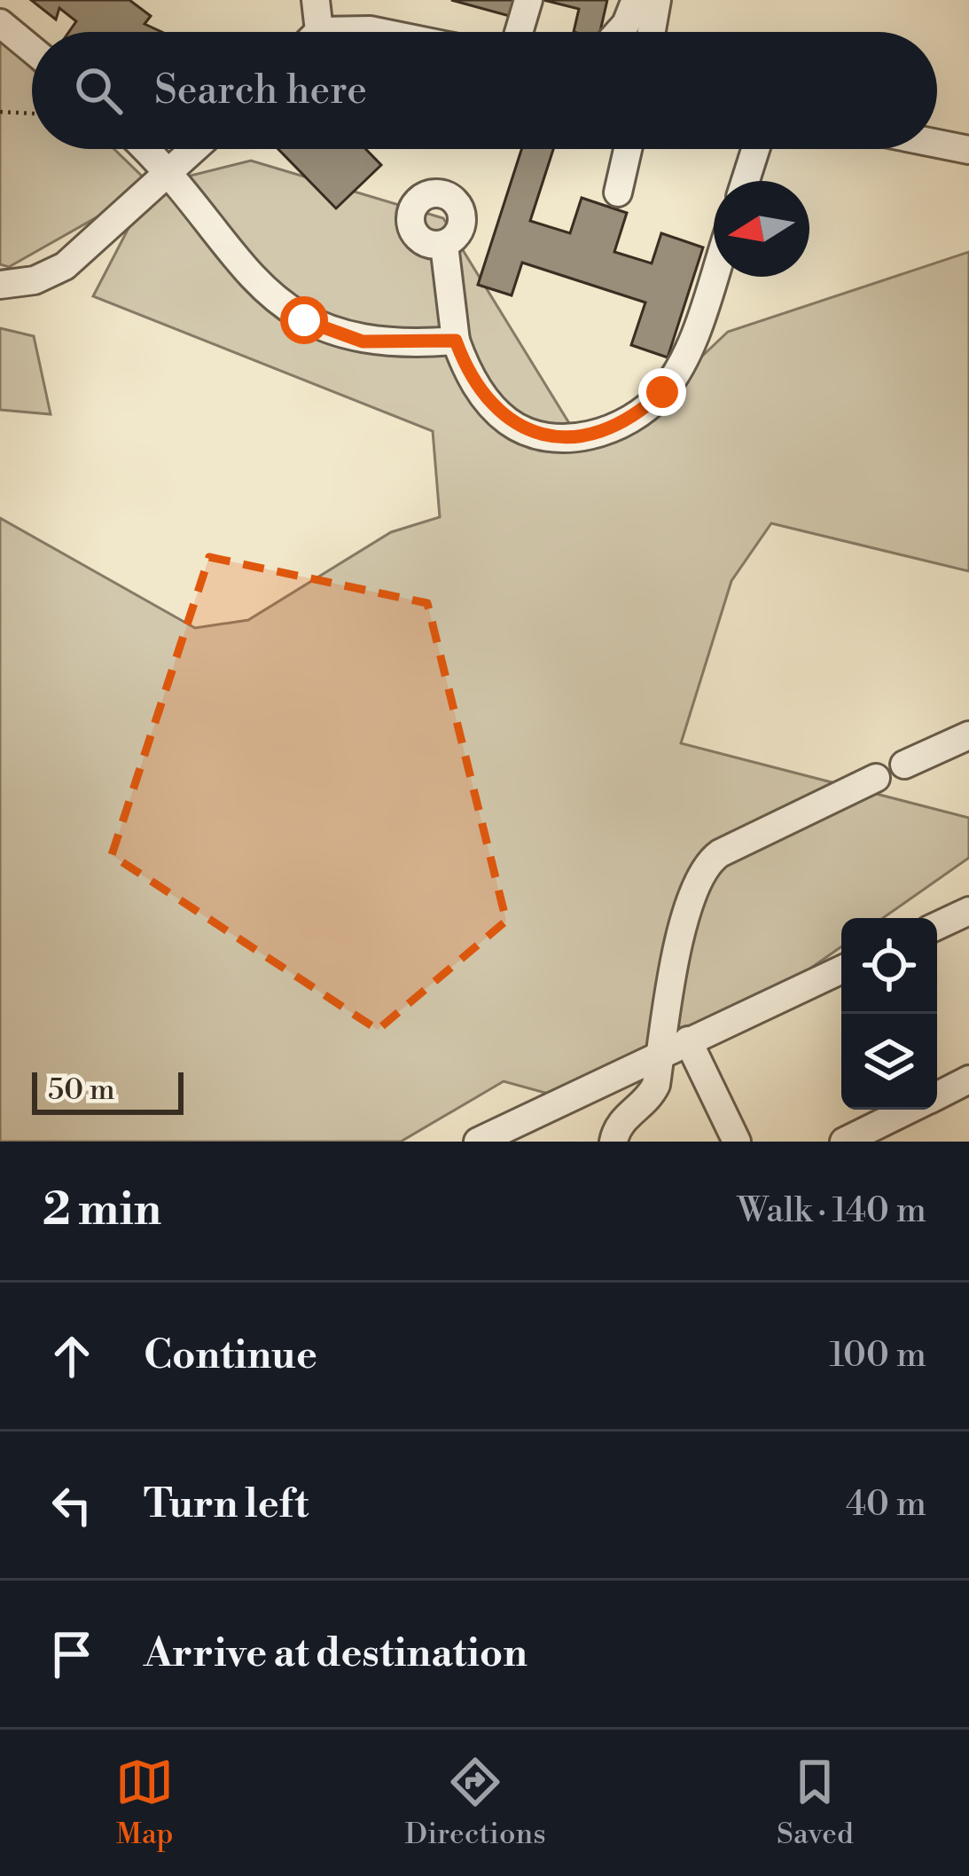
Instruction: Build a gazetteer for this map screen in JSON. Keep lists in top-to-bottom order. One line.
{"scale_bar":"50 m","north":"left","page":{"search":"Search here","scale":"50 m","heading":["2 min","Walk · 140 m"],"list":[["Continue","100 m"],["Turn left","40 m"],"Arrive at destination"],"nav":["Map","Directions","Saved"]}}
